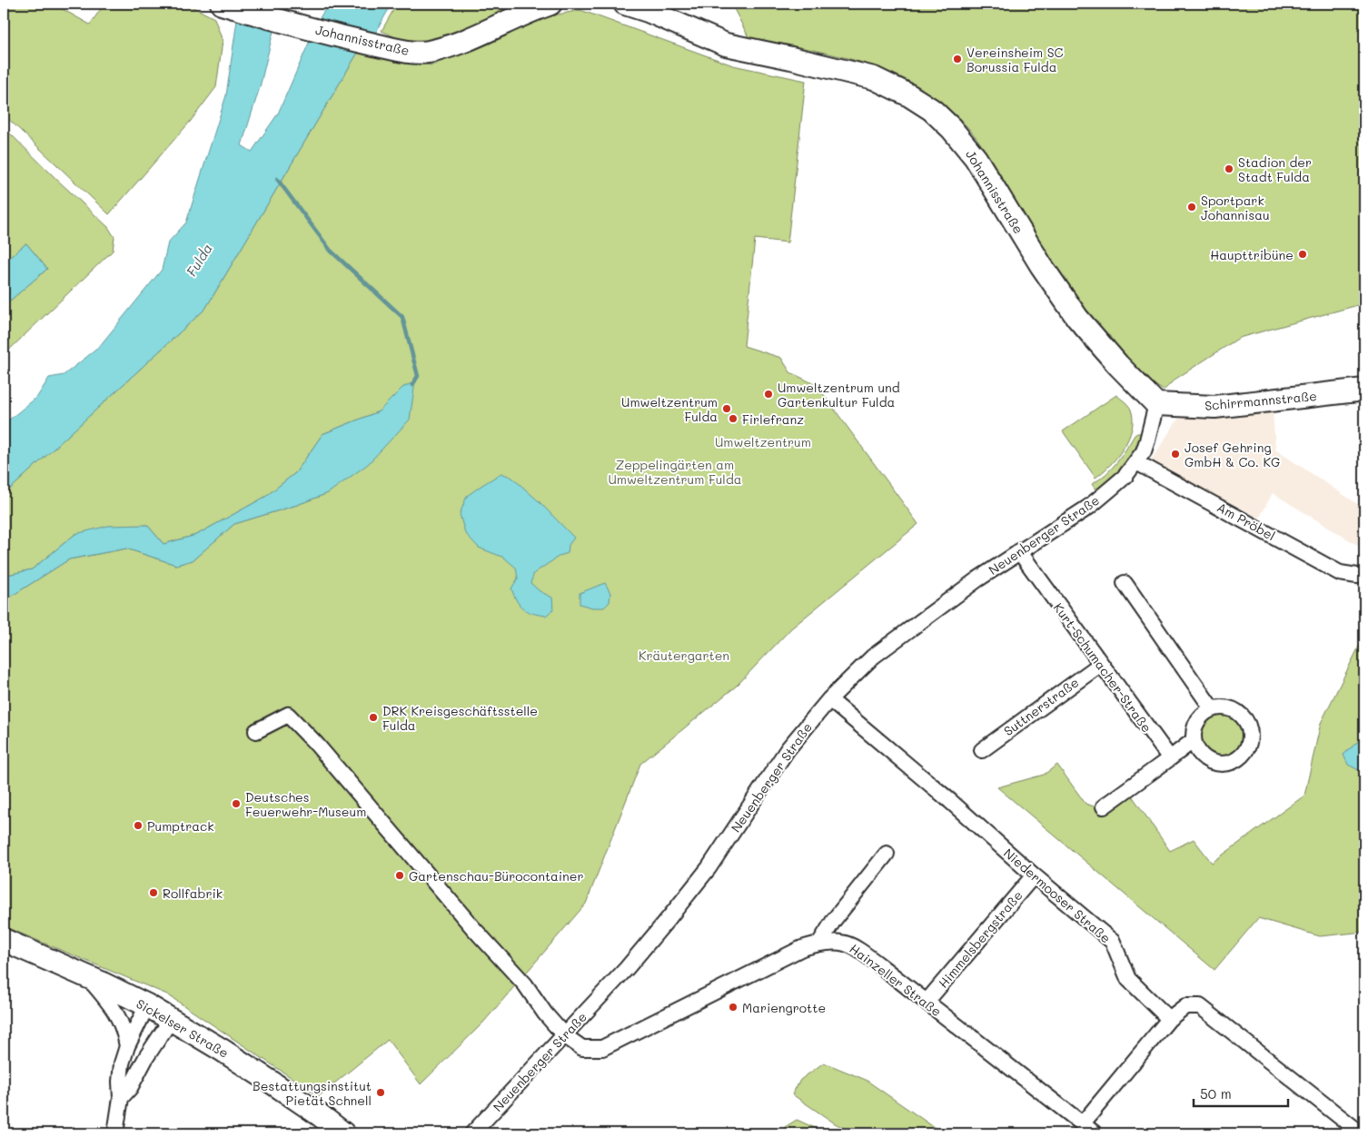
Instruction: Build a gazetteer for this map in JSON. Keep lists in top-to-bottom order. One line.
{"streets":{"street":["Johannisstraße","Schirrmannstraße","Am Pröbel","Neuenberger Straße","Kurt-Schumacher-Straße","Suttnerstraße","Niedermooser Straße","Himmelsbergstraße","Hainzeller Straße","Sickelser Straße"]},"crossings":[["Johannisstraße","Schirrmannstraße"],["Johannisstraße","Neuenberger Straße"],["Schirrmannstraße","Neuenberger Straße"],["Am Pröbel","Neuenberger Straße"],["Neuenberger Straße","Kurt-Schumacher-Straße"],["Neuenberger Straße","Niedermooser Straße"],["Neuenberger Straße","Hainzeller Straße"],["Kurt-Schumacher-Straße","Suttnerstraße"],["Niedermooser Straße","Himmelsbergstraße"],["Himmelsbergstraße","Hainzeller Straße"]],"water":["Fulda"],"parks":["Umweltzentrum","Zeppelingärten am Umweltzentrum Fulda","Kräutergarten"],"places":["Vereinsheim SC Borussia Fulda","Stadion der Stadt Fulda","Sportpark Johannisau","Haupttribüne","Umweltzentrum und Gartenkultur Fulda","Umweltzentrum Fulda","Firlefranz","Josef Gehring GmbH & Co. KG","DRK Kreisgeschäftsstelle Fulda","Deutsches Feuerwehr-Museum","Pumptrack","Gartenschau-Bürocontainer","Rollfabrik","Mariengrotte","Bestattungsinstitut Pietät Schnell"],"scale_bar":"50 m"}
